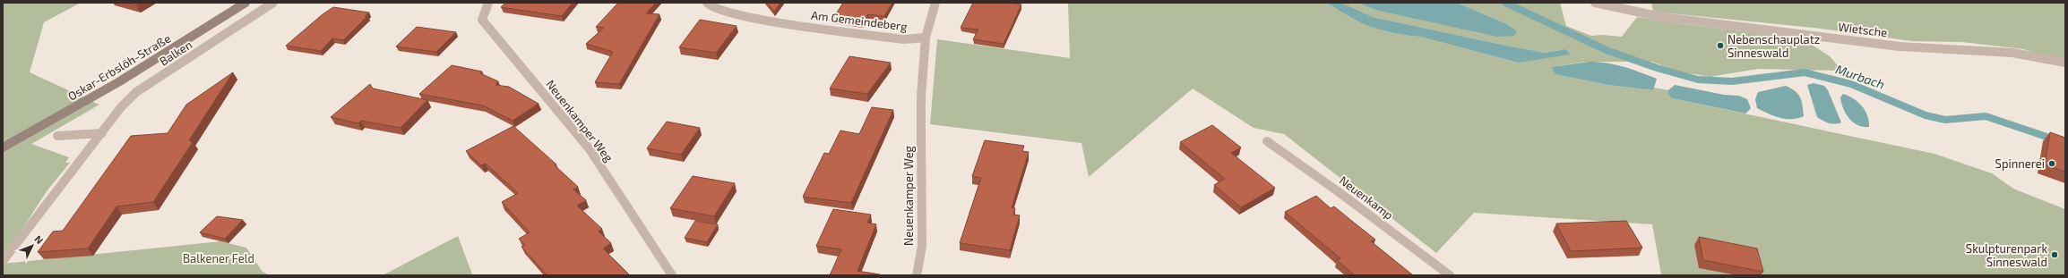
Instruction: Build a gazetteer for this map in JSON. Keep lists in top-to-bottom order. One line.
{"streets":{"main road":["Oskar-Erbslöh-Straße"],"street":["Am Gemeindeberg","Wietsche","Balken","Neuenkamper Weg","Neuenkamp"]},"crossings":[["Am Gemeindeberg","Neuenkamper Weg"]],"water":["Murbach"],"parks":["Balkener Feld"],"places":["Nebenschauplatz Sinneswald","Spinnerei","Skulpturenpark Sinneswald"],"north":"top right"}
